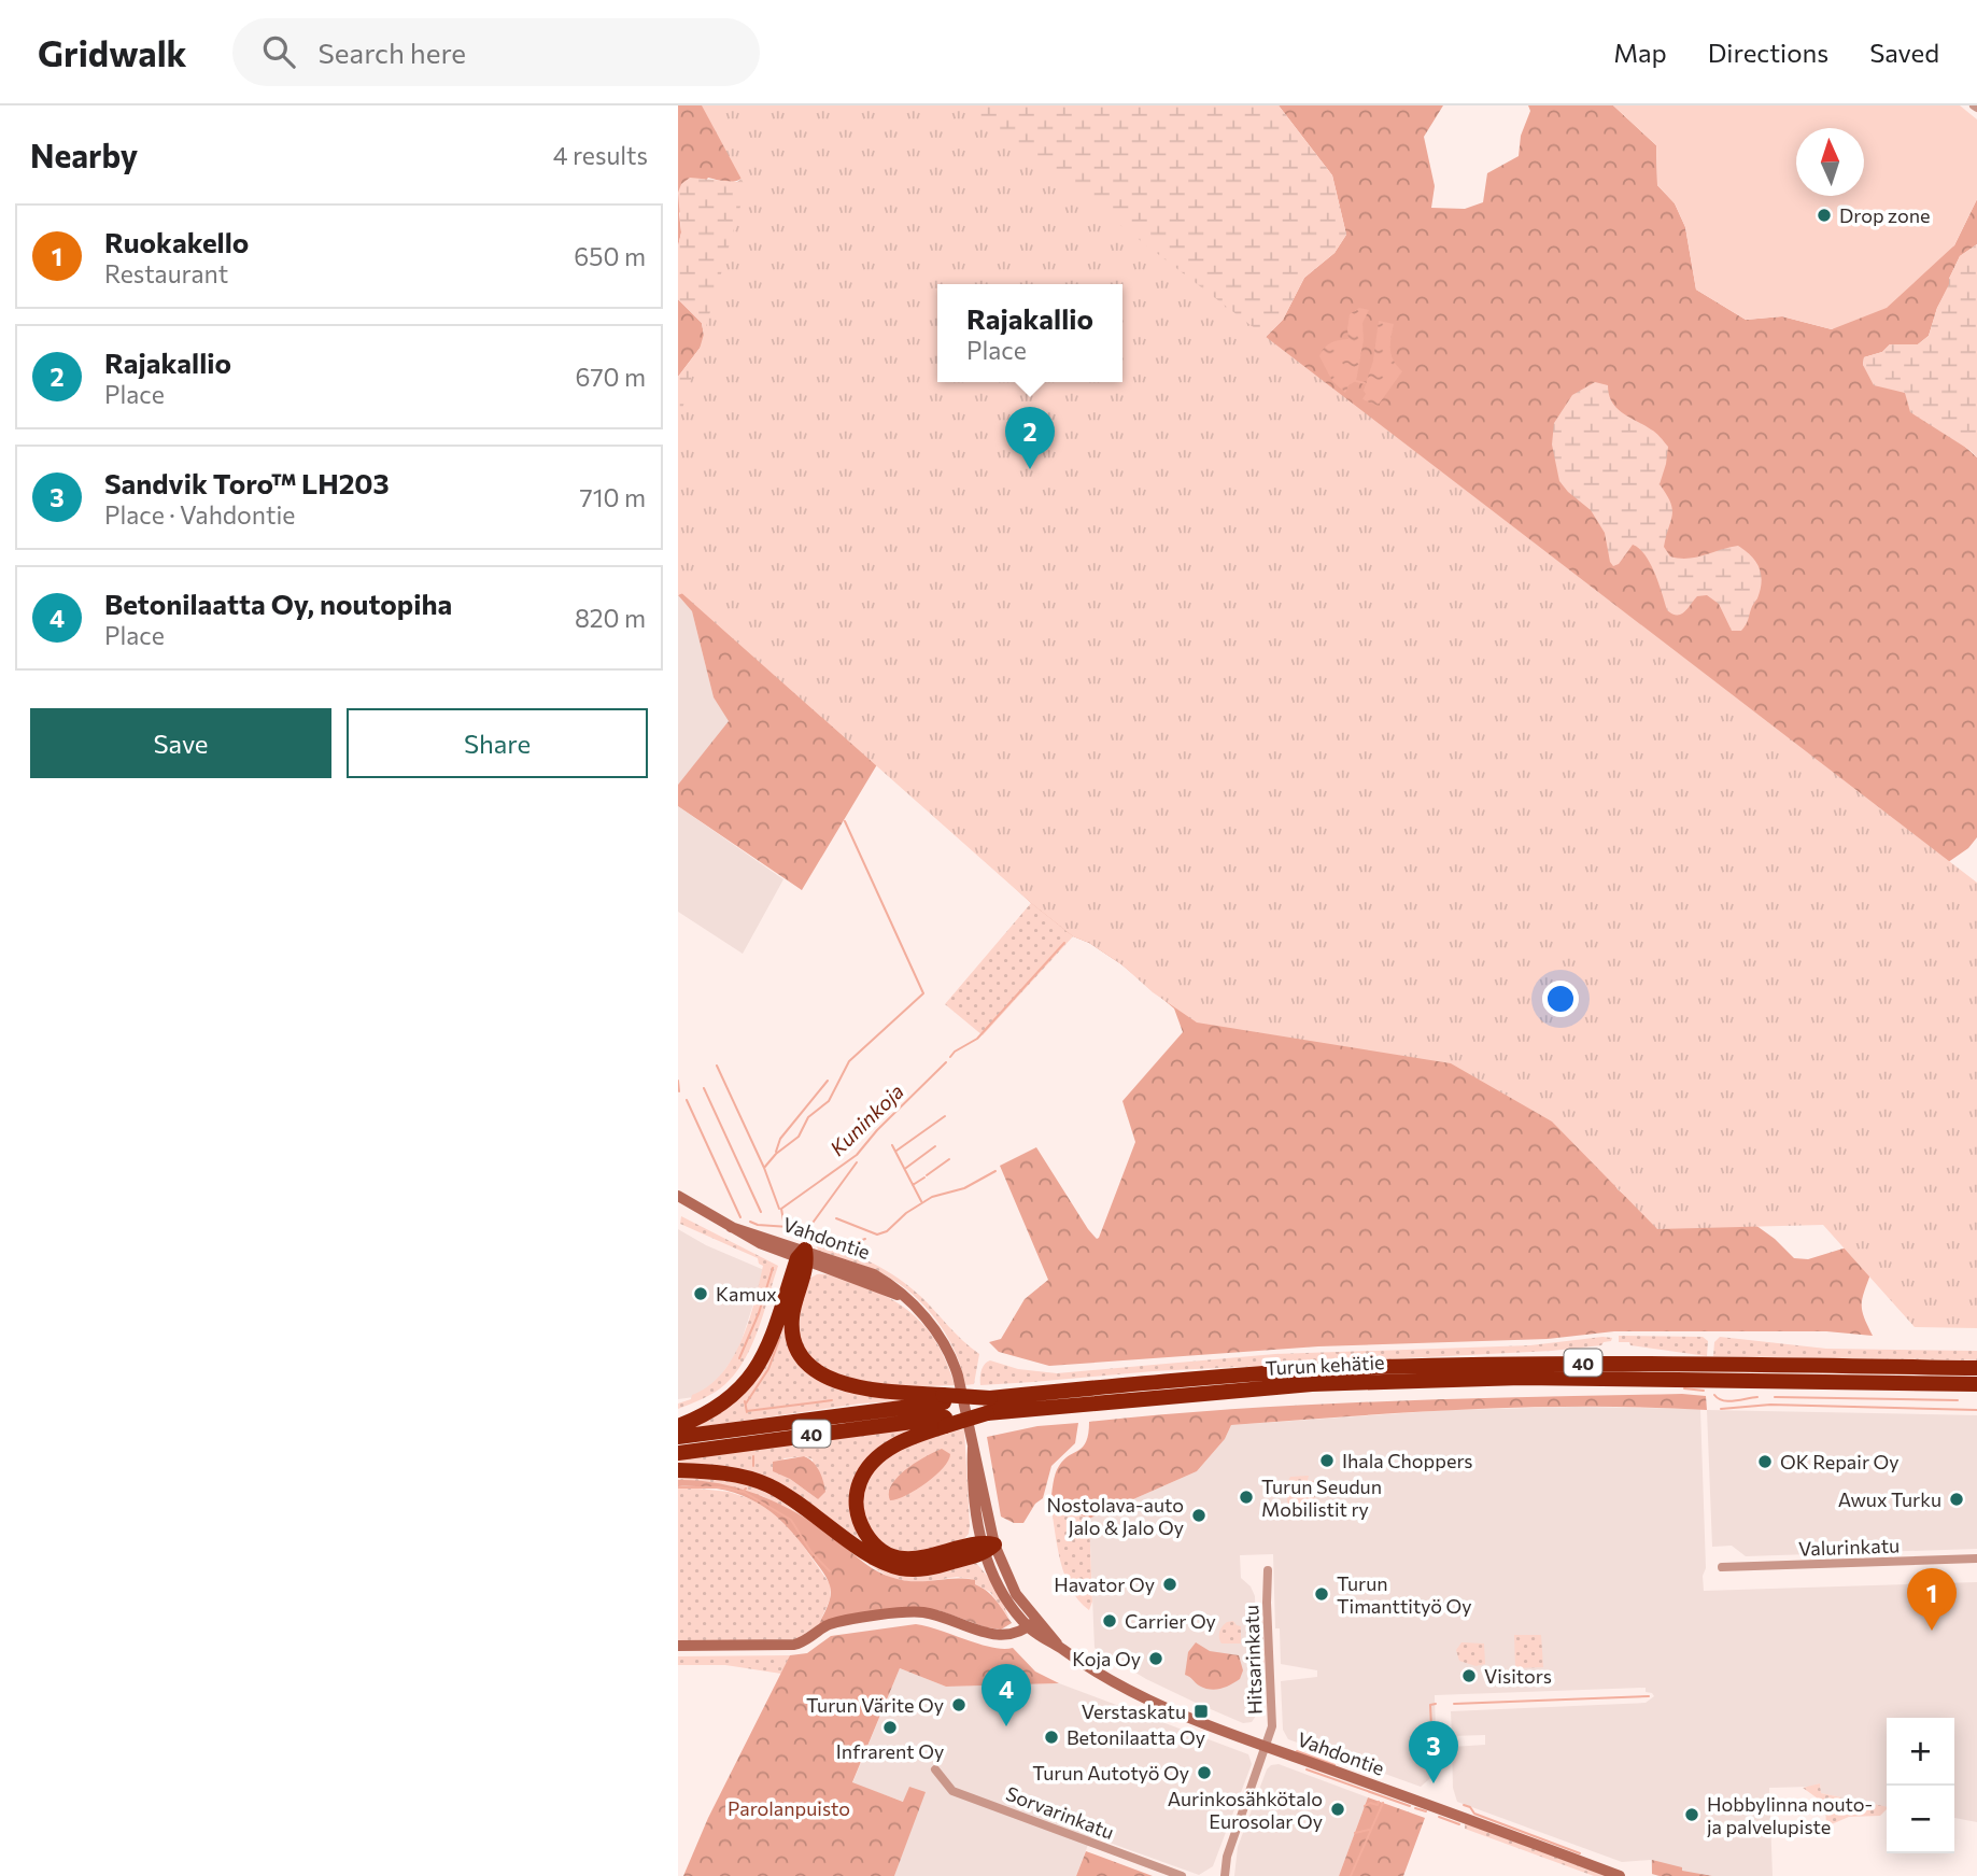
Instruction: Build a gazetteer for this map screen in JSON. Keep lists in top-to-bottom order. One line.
{"streets":{"highway":["40","Turun kehätie"],"street":["Vahdontie","Valurinkatu","Hitsarinkatu","Sorvarinkatu"]},"crossings":[["Vahdontie","Hitsarinkatu"]],"water":["Kuninkoja"],"parks":["Parolanpuisto"],"places":{"other":["Drop zone","Kamux","Ihala Choppers","OK Repair Oy","Turun Seudun Mobilistit ry","Awux Turku","Nostolava-auto Jalo & Jalo Oy","Havator Oy","Turun Timanttityö Oy","Carrier Oy","Koja Oy","Visitors","Turun Värite Oy","Infrarent Oy","Betonilaatta Oy","Turun Autotyö Oy","Aurinkosähkötalo Eurosolar Oy","Hobbylinna nouto- ja palvelupiste"],"transit":["Verstaskatu"]},"north":"top","page":{"header":"Gridwalk","search":"Search here","nav":["Map","Directions","Saved"],"heading":["Nearby","4 results"],"list":[{"mark":"1","name":"Ruokakello","note":"Restaurant","value":"650 m"},{"mark":"2","name":"Rajakallio","note":"Place","value":"670 m"},{"mark":"3","name":"Sandvik Toro™ LH203","note":"Place · Vahdontie","value":"710 m"},{"mark":"4","name":"Betonilaatta Oy, noutopiha","note":"Place","value":"820 m"}],"popup":["Rajakallio","Place"],"pins":["2","1","4","3"],"buttons":["Save","Share"],"map_buttons":["+","−"]}}
